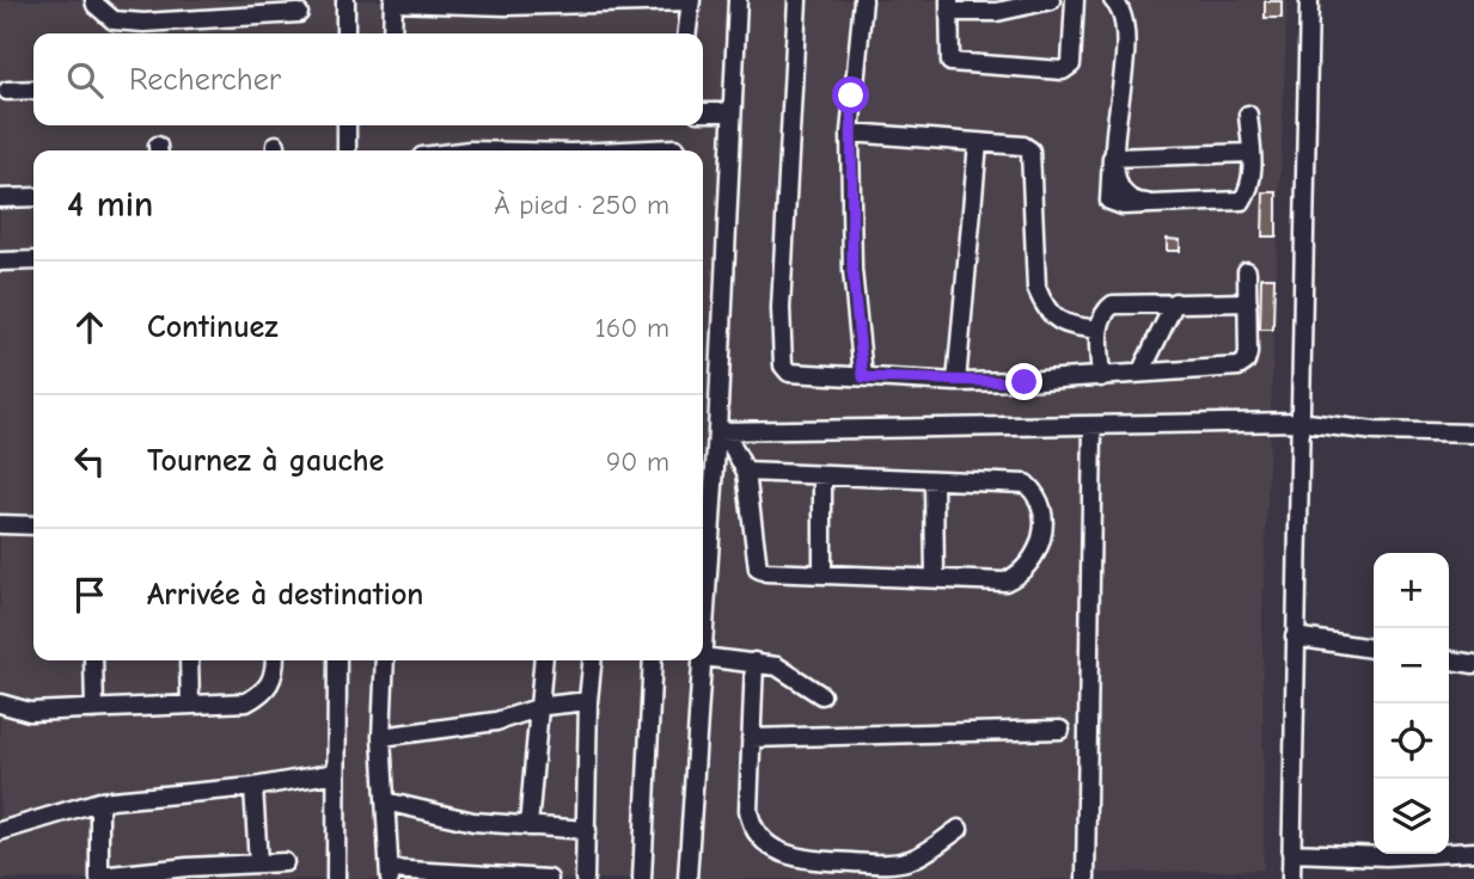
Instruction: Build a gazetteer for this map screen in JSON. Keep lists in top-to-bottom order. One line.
{"page":{"search":"Rechercher","heading":["4 min","À pied · 250 m"],"list":[["Continuez","160 m"],["Tournez à gauche","90 m"],"Arrivée à destination"],"map_buttons":["+","−"]}}
